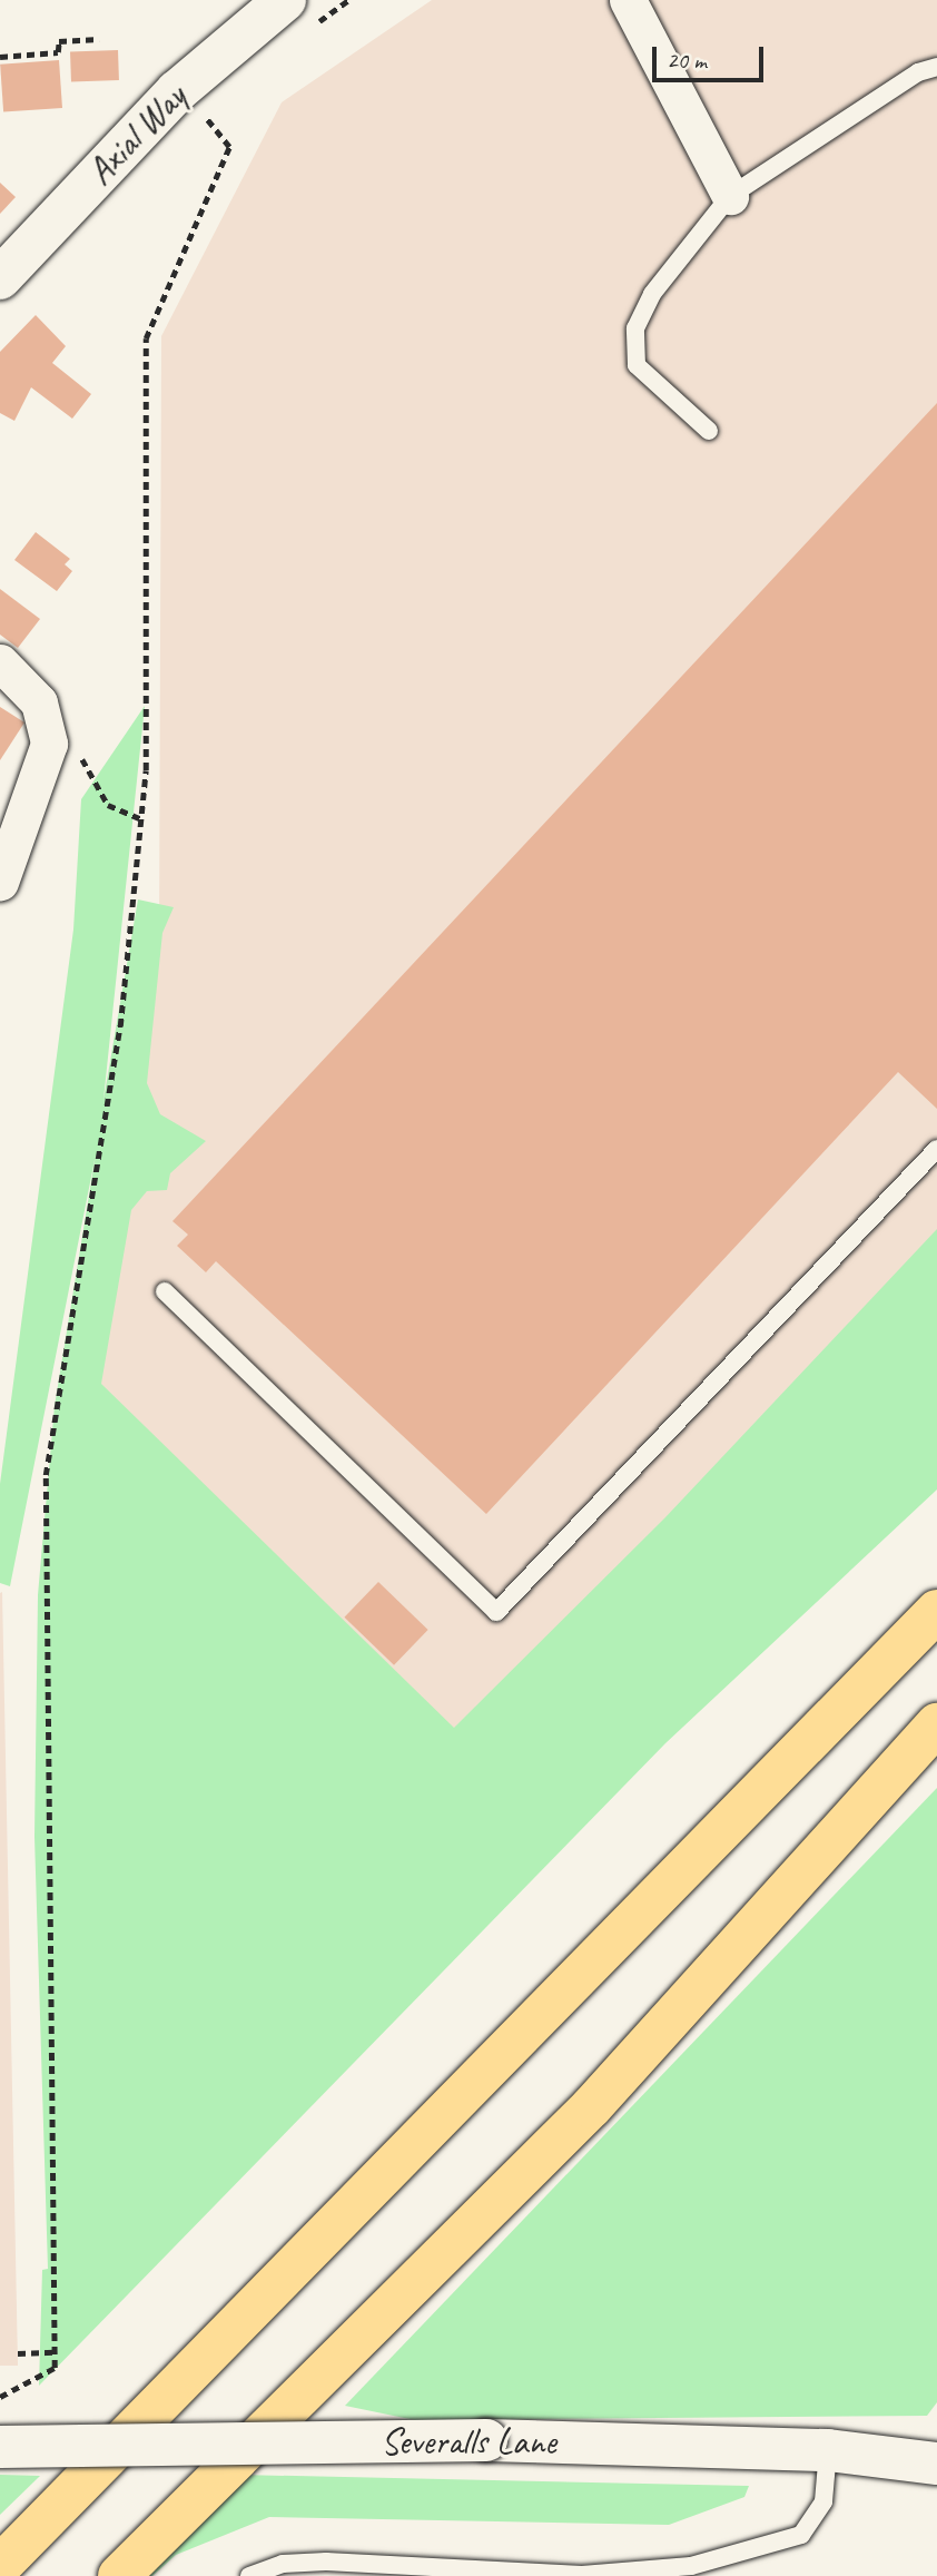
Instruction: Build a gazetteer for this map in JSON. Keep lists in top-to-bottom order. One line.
{"streets":{"street":["Axial Way","Severalls Lane"]},"scale_bar":"20 m"}
